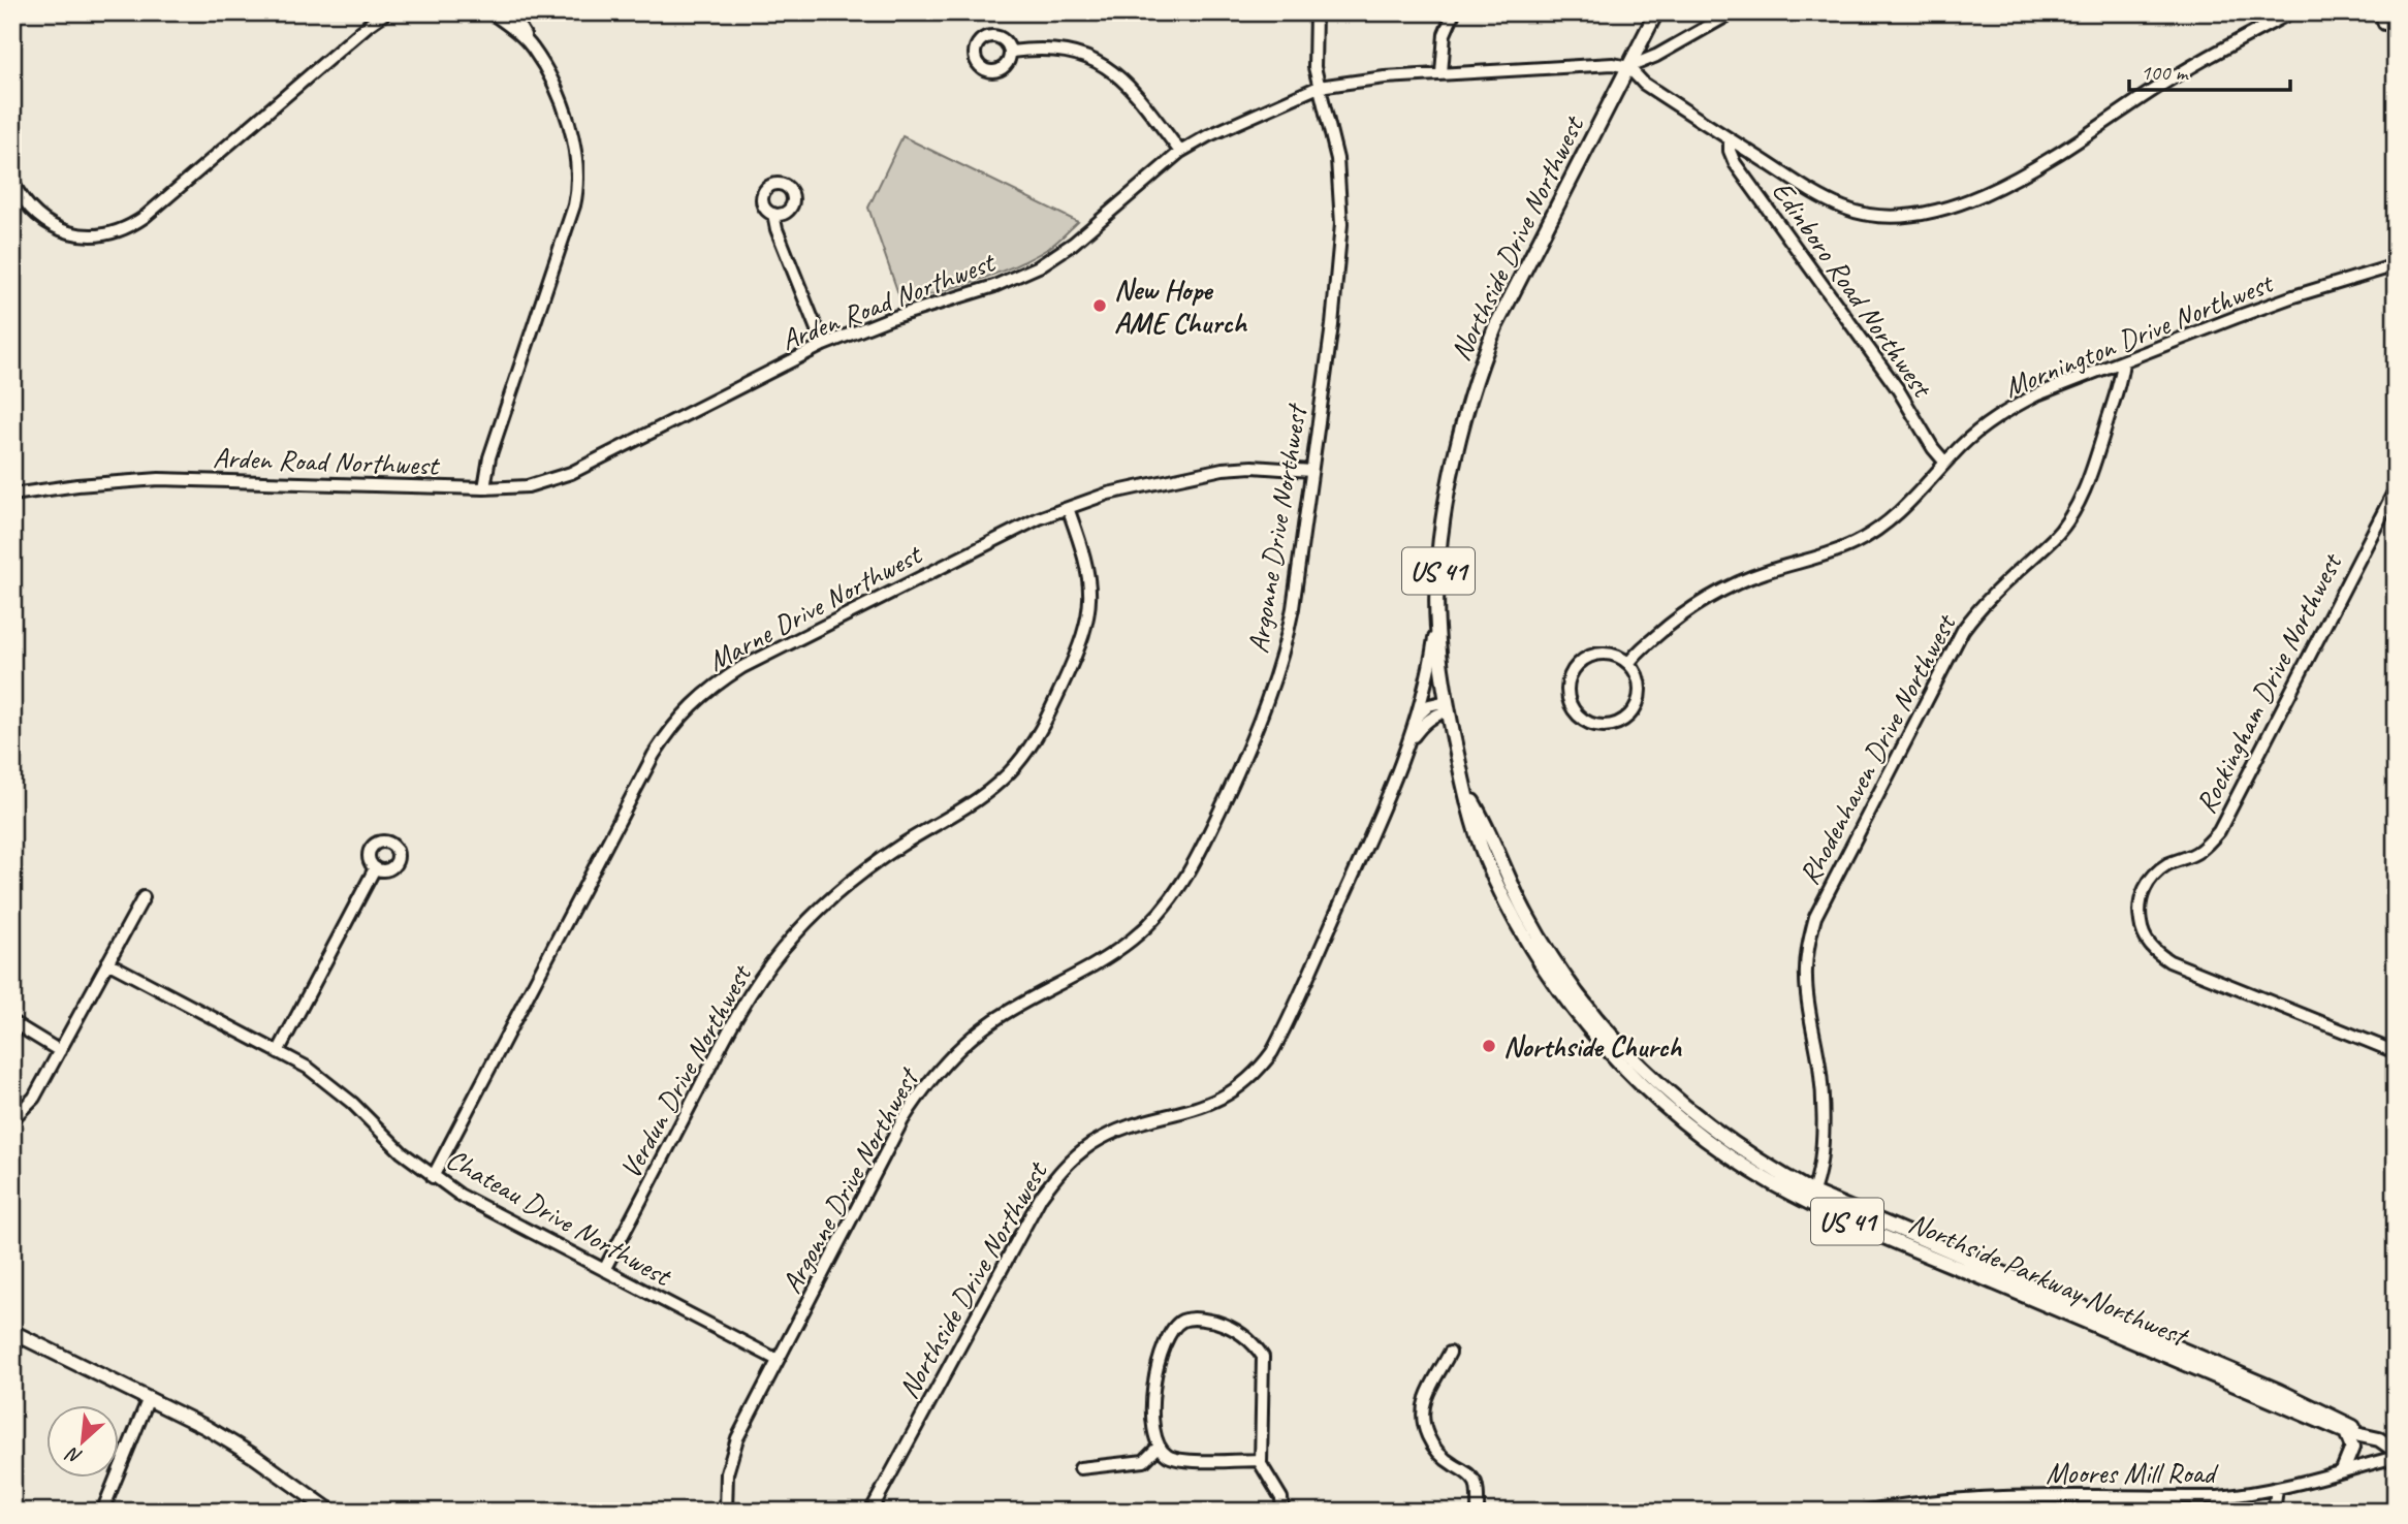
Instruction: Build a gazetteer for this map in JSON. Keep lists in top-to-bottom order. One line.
{"streets":{"main road":["Northside Drive Northwest","US 41","Northside Parkway Northwest"],"street":["Edinboro Road Northwest","Arden Road Northwest","Mornington Drive Northwest","Argonne Drive Northwest","Marne Drive Northwest","Rockingham Drive Northwest","Rhodenhaven Drive Northwest","Verdun Drive Northwest","Chateau Drive Northwest","Moores Mill Road"]},"crossings":[["Northside Drive Northwest","Arden Road Northwest"],["Northside Drive Northwest","Northside Parkway Northwest"],["Edinboro Road Northwest","Mornington Drive Northwest"],["Arden Road Northwest","Argonne Drive Northwest"],["Mornington Drive Northwest","Rhodenhaven Drive Northwest"],["Argonne Drive Northwest","Marne Drive Northwest"],["Argonne Drive Northwest","Chateau Drive Northwest"],["Marne Drive Northwest","Verdun Drive Northwest"],["Marne Drive Northwest","Chateau Drive Northwest"],["Rhodenhaven Drive Northwest","Northside Parkway Northwest"],["Verdun Drive Northwest","Chateau Drive Northwest"]],"places":["New Hope AME Church","Northside Church"],"scale_bar":"100 m","north":"bottom left"}
